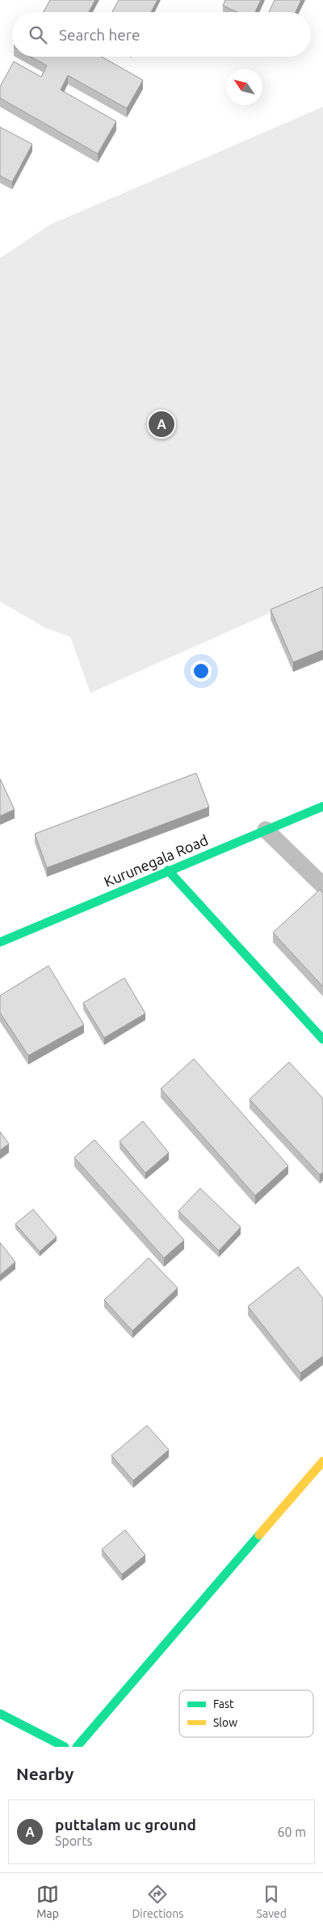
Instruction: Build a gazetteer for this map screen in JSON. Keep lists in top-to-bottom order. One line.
{"streets":{"main road":["Kurunegala Road"]},"legend":["Fast","Slow"],"north":"top left","page":{"search":"Search here","pins":"A","heading":"Nearby","list":[{"mark":"A","name":"puttalam uc ground","note":"Sports","value":"60 m"}],"nav":["Map","Directions","Saved"]}}
